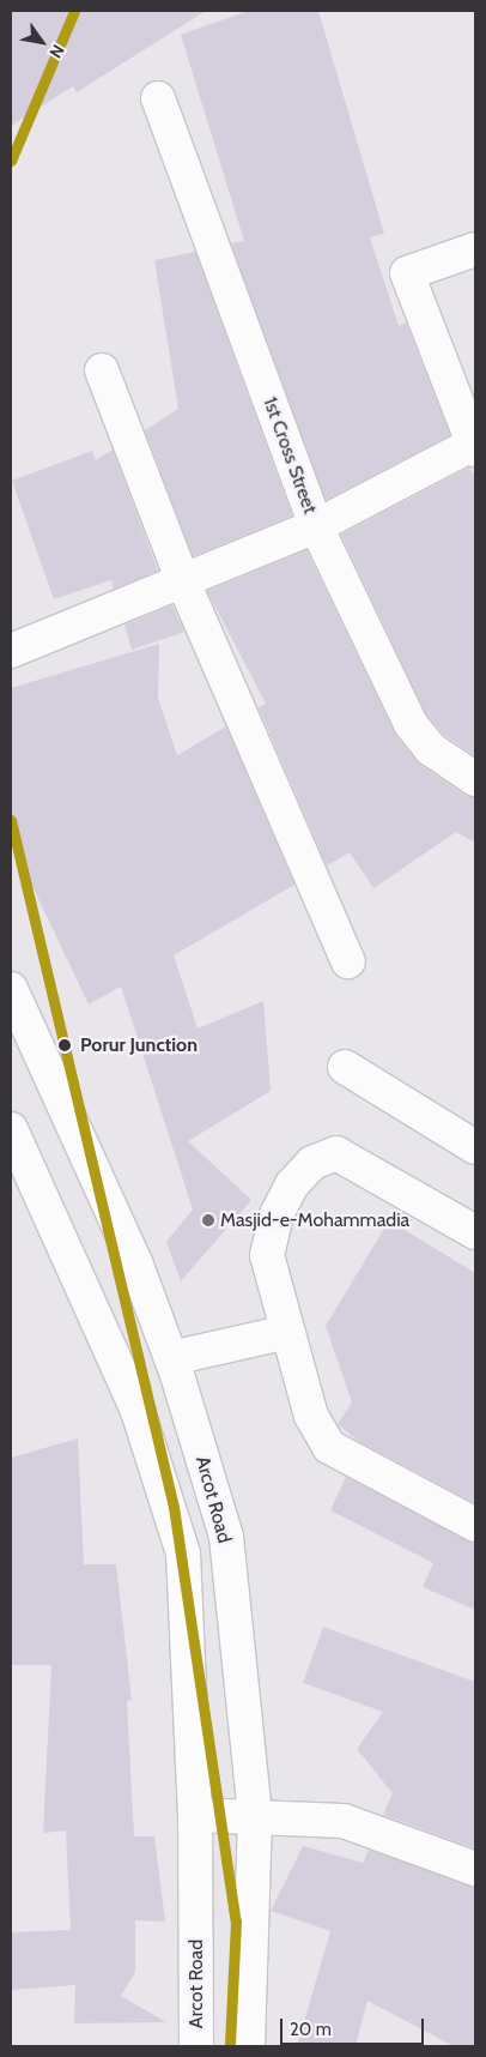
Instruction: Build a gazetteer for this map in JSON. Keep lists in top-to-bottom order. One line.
{"streets":{"street":["1st Cross Street","Arcot Road"]},"places":["Porur Junction","Masjid-e-Mohammadia"],"scale_bar":"20 m","north":"bottom right"}
